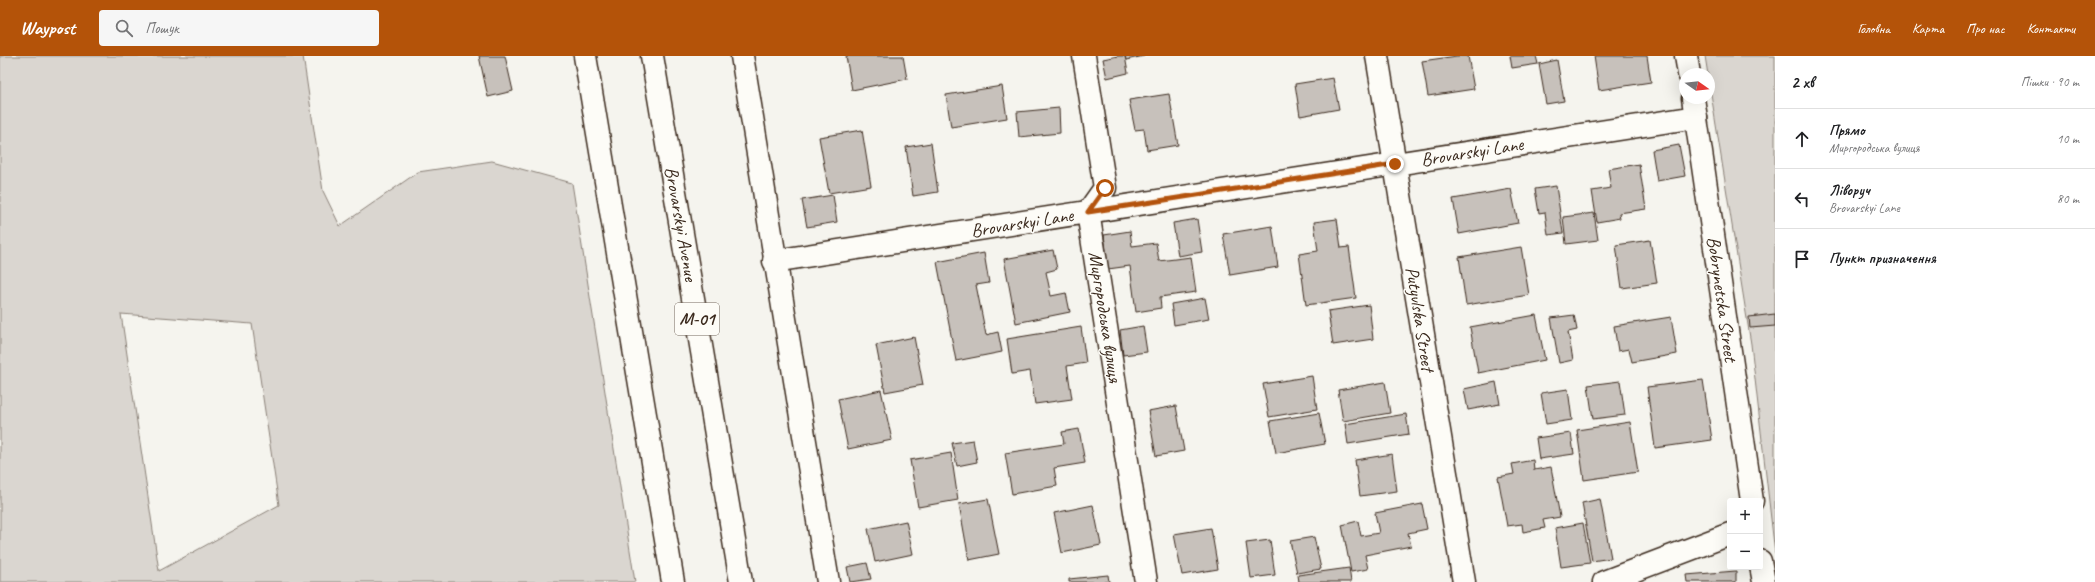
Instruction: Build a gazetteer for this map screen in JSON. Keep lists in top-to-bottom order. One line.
{"streets":{"main road":["Brovarskyi Lane","Brovarskyi Avenue","Bobrynetska Street","Миргородська вулиця","М-01","Putyvlska Street"]},"crossings":[["Brovarskyi Lane","Bobrynetska Street"],["Brovarskyi Lane","Миргородська вулиця"],["Brovarskyi Lane","Putyvlska Street"]],"north":"right","page":{"header":"Waypost","search":"Пошук","nav":["Головна","Карта","Про нас","Контакти"],"heading":["2 хв","Пішки · 90 m"],"list":[["Прямо","Миргородська вулиця","10 m"],["Ліворуч","Brovarskyi Lane","80 m"],"Пункт призначення"],"map_buttons":["+","−"]}}
